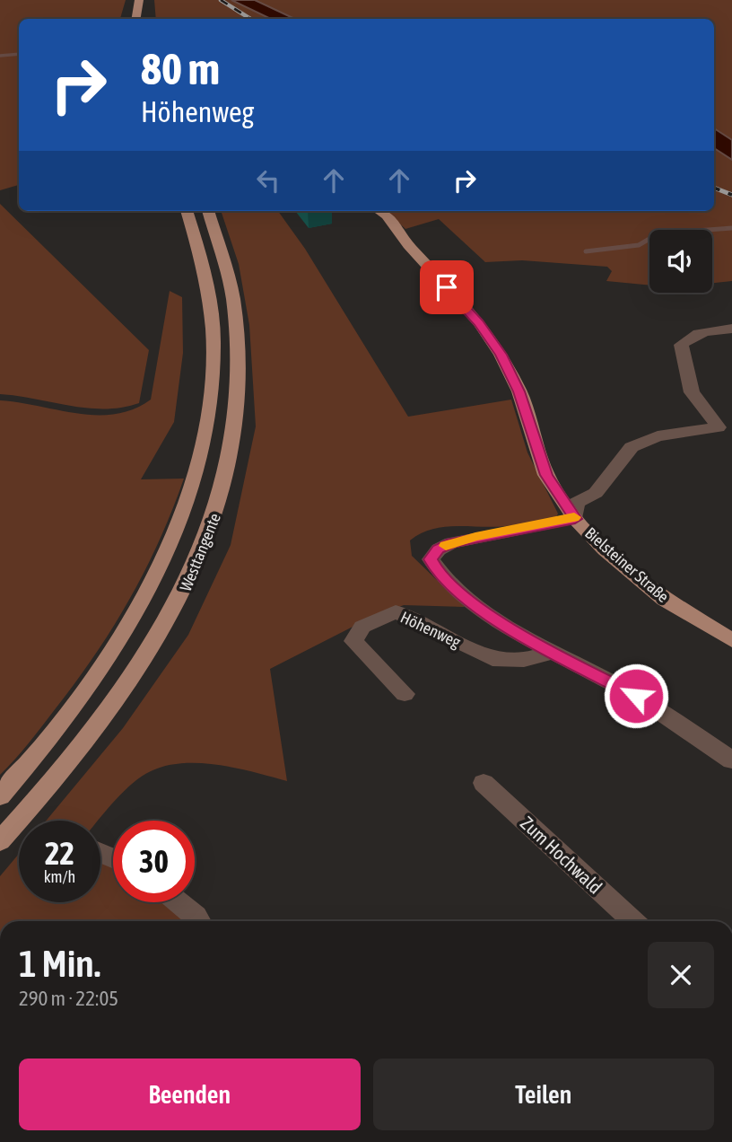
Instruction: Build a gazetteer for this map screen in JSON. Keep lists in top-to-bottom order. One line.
{"streets":{"main road":["Westtangente","Bielsteiner Straße"],"street":["Höhenweg","Zum Hochwald"]},"page":{"turn":["80 m","Höhenweg"],"speed":"22 km/h","limit":"30","heading":["1 Min.","290 m · 22:05"],"buttons":["Beenden","Teilen"]}}
